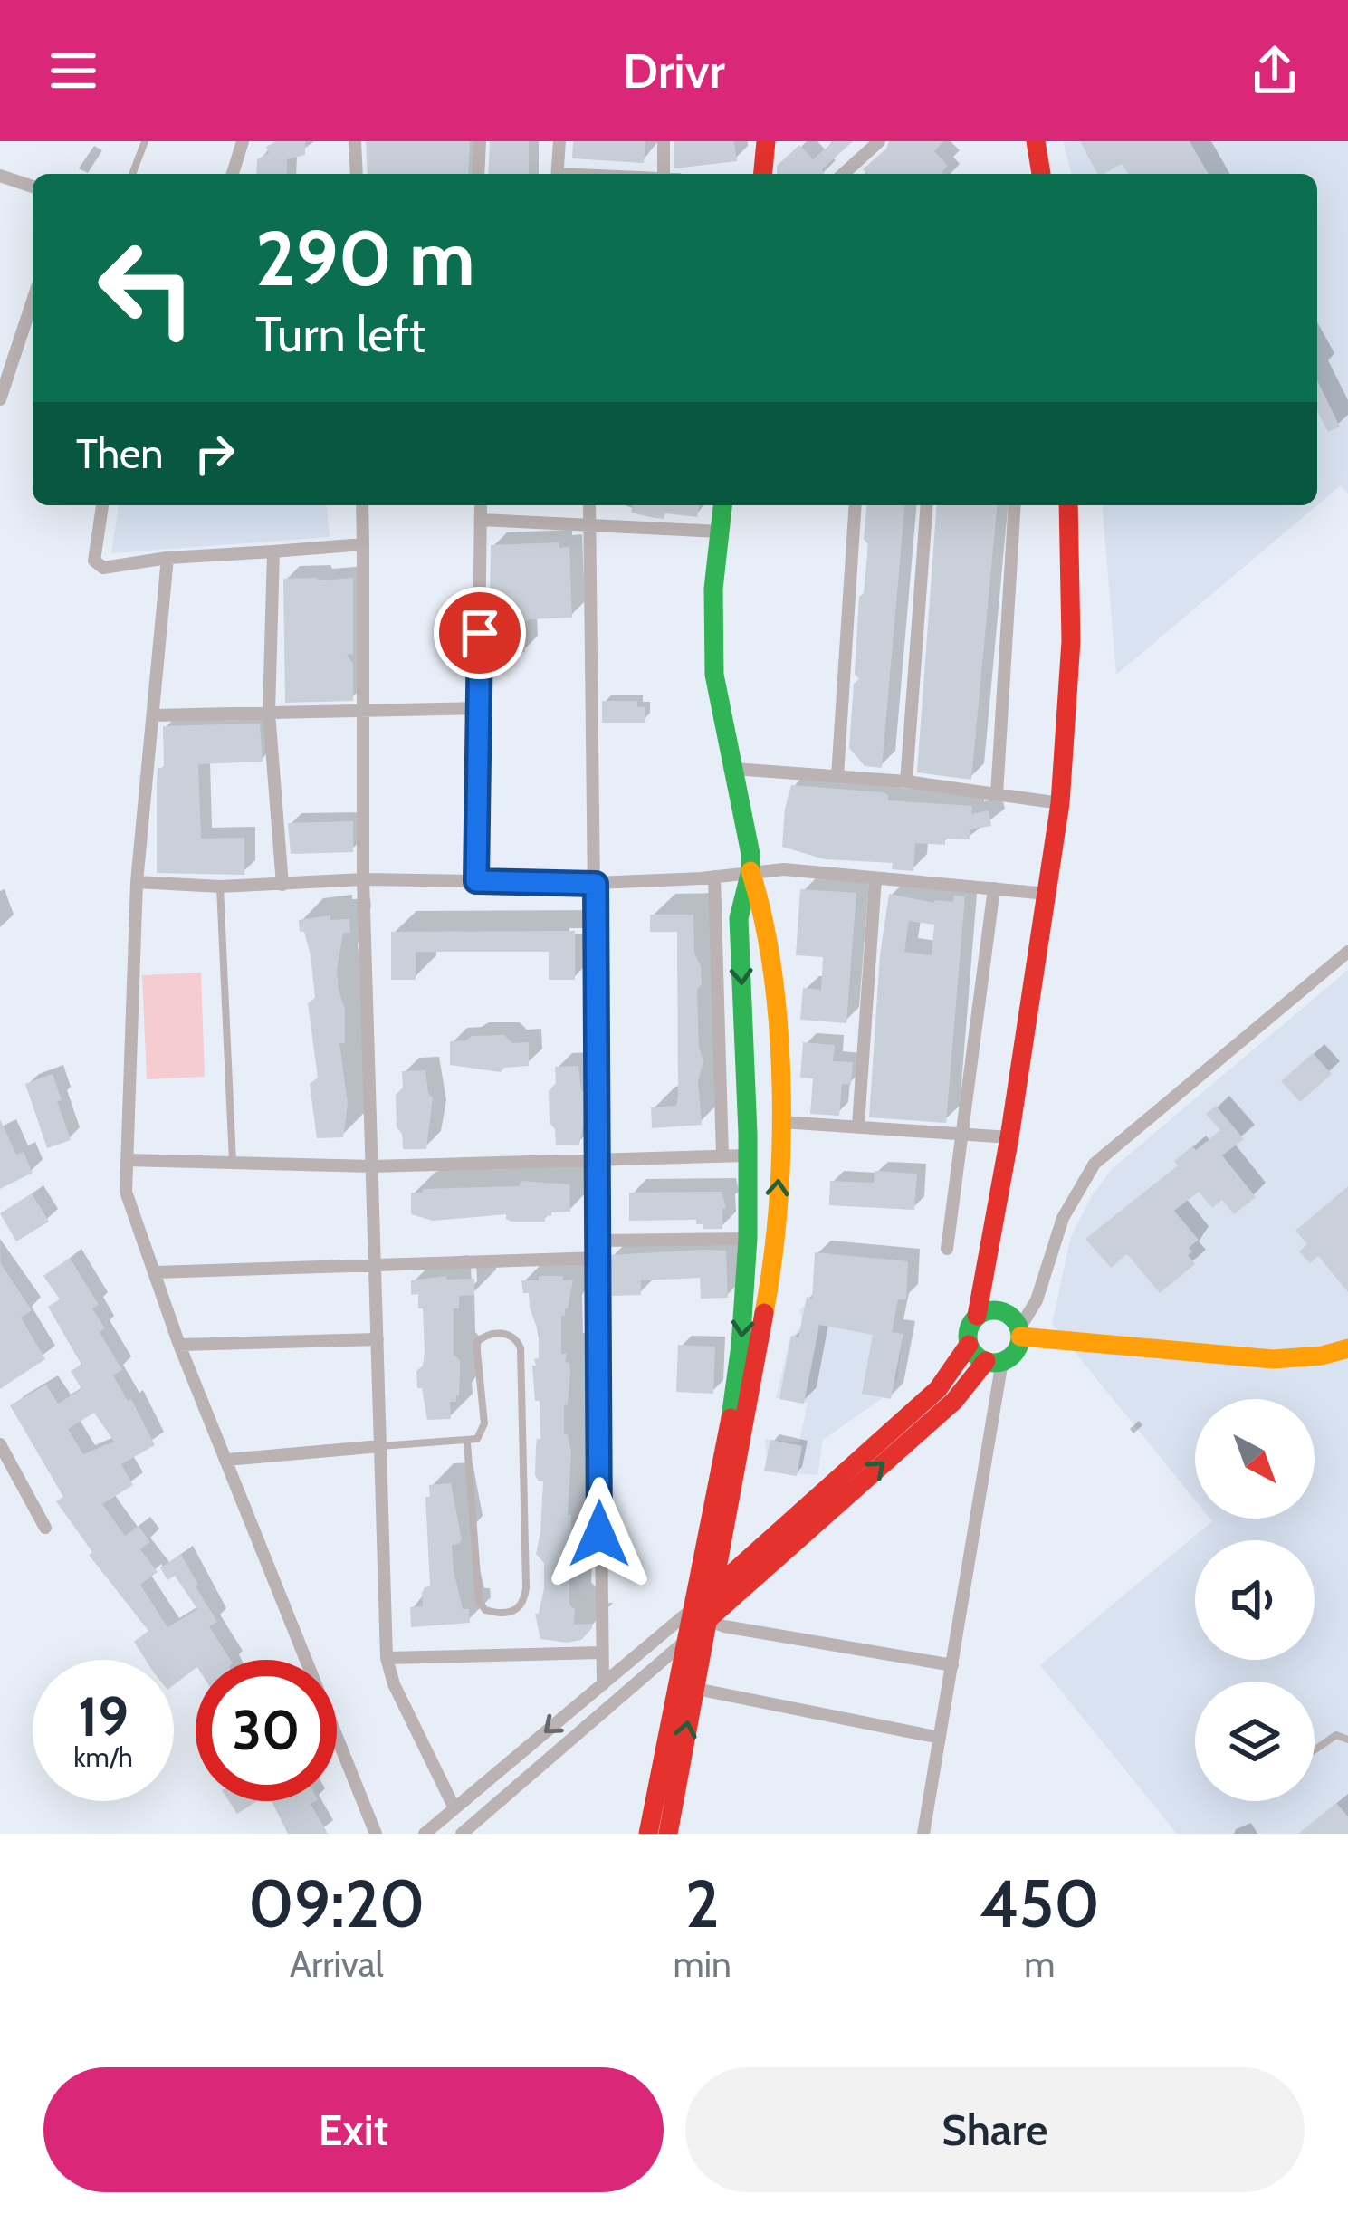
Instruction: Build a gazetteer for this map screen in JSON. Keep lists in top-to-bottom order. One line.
{"north":"bottom right","page":{"header":"Drivr","turn":["290 m","Turn left"],"then":"Then","speed":"19 km/h","limit":"30","eta":["09:20","Arrival","2","min","450","m"],"buttons":["Exit","Share"]}}
